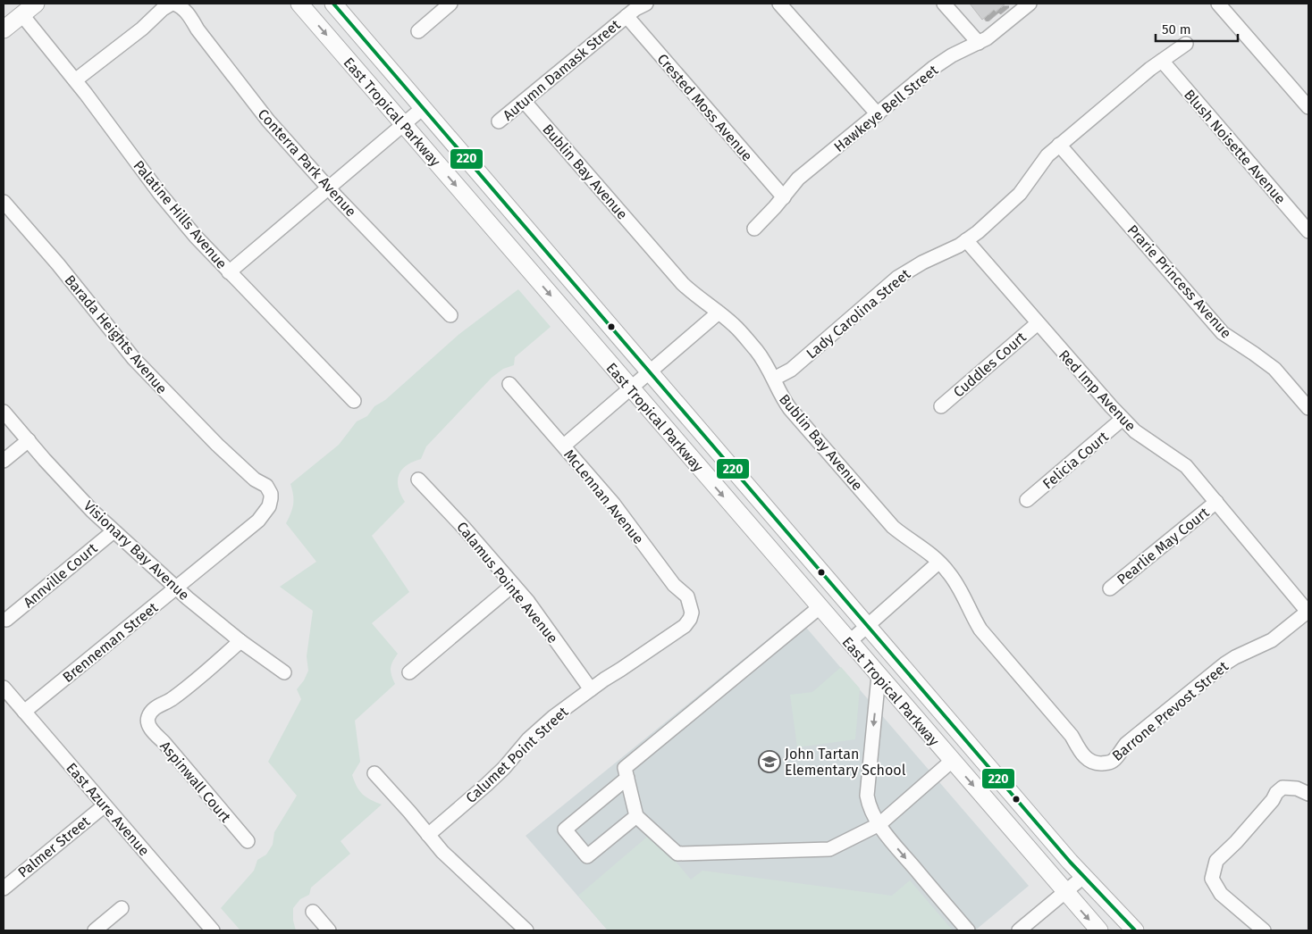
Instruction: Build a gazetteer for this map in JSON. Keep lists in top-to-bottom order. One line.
{"streets":{"main road":["East Tropical Parkway"],"street":["Autumn Damask Street","Crested Moss Avenue","Hawkeye Bell Street","Blush Noisette Avenue","Conterra Park Avenue","Bublin Bay Avenue","Palatine Hills Avenue","Prarie Princess Avenue","Lady Carolina Street","Barada Heights Avenue","Cuddles Court","Red Imp Avenue","Felicia Court","McLennan Avenue","Pearlie May Court","Visionary Bay Avenue","Annville Court","Calamus Pointe Avenue","Brenneman Street","Barrone Prevost Street","Calumet Point Street","Aspinwall Court","East Azure Avenue","Palmer Street"]},"crossings":[["Autumn Damask Street","Crested Moss Avenue"],["Autumn Damask Street","Bublin Bay Avenue"],["Crested Moss Avenue","Hawkeye Bell Street"],["Blush Noisette Avenue","Lady Carolina Street"],["Bublin Bay Avenue","Lady Carolina Street"],["Bublin Bay Avenue","Barrone Prevost Street"],["Prarie Princess Avenue","Lady Carolina Street"],["Lady Carolina Street","Red Imp Avenue"],["Barada Heights Avenue","Brenneman Street"],["Cuddles Court","Red Imp Avenue"],["Red Imp Avenue","Felicia Court"],["Red Imp Avenue","Pearlie May Court"],["Red Imp Avenue","Barrone Prevost Street"],["McLennan Avenue","Calumet Point Street"],["Visionary Bay Avenue","Annville Court"],["Visionary Bay Avenue","Brenneman Street"],["Visionary Bay Avenue","Aspinwall Court"],["Calamus Pointe Avenue","Calumet Point Street"],["Brenneman Street","East Azure Avenue"],["East Azure Avenue","Palmer Street"]],"places":{"school or university":["John Tartan Elementary School"]},"lines":["transit line 220"],"scale_bar":"50 m"}
